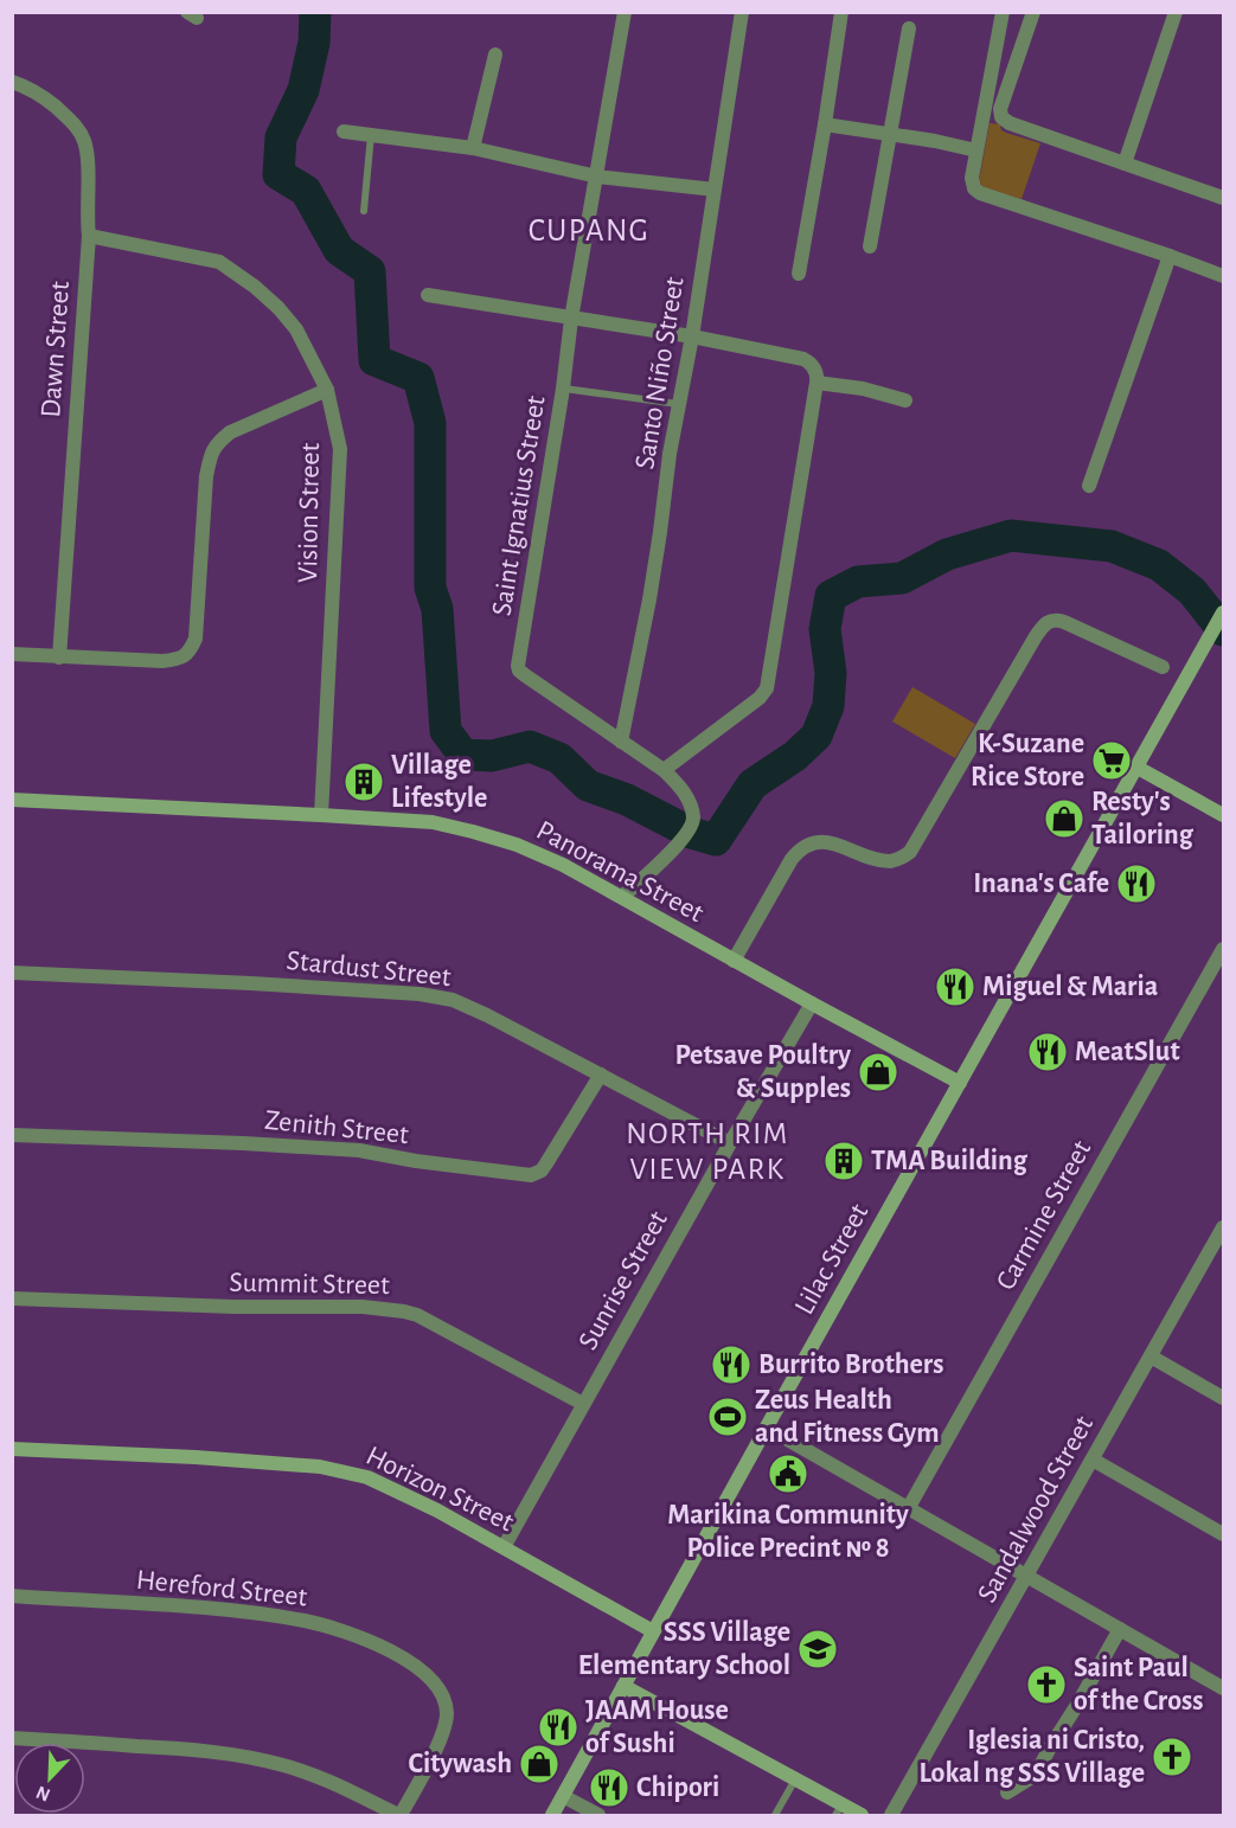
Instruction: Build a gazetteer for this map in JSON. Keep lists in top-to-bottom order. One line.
{"streets":{"street":["Dawn Street","Santo Niño Street","Saint Ignatius Street","Vision Street","Panorama Street","Stardust Street","Zenith Street","Carmine Street","Lilac Street","Sunrise Street","Summit Street","Horizon Street","Sandalwood Street","Hereford Street"]},"crossings":[["Dawn Street","Vision Street"],["Santo Niño Street","Saint Ignatius Street"],["Saint Ignatius Street","Panorama Street"],["Vision Street","Panorama Street"],["Panorama Street","Lilac Street"],["Panorama Street","Sunrise Street"],["Stardust Street","Zenith Street"],["Stardust Street","Sunrise Street"],["Lilac Street","Horizon Street"],["Sunrise Street","Summit Street"],["Sunrise Street","Horizon Street"]],"districts":["CUPANG","NORTH RIM VIEW PARK"],"places":{"supermarket":["K-Suzane Rice Store"],"building":["Village Lifestyle","TMA Building"],"shop":["Resty's Tailoring","Petsave Poultry & Supples","Citywash"],"restaurant":["Inana's Cafe","Miguel & Maria","MeatSlut","Burrito Brothers","JAAM House of Sushi","Chipori"],"sports":["Zeus Health and Fitness Gym"],"public building":["Marikina Community Police Precint № 8"],"school or university":["SSS Village Elementary School"],"church":["Saint Paul of the Cross","Iglesia ni Cristo, Lokal ng SSS Village"]},"north":"bottom left"}
